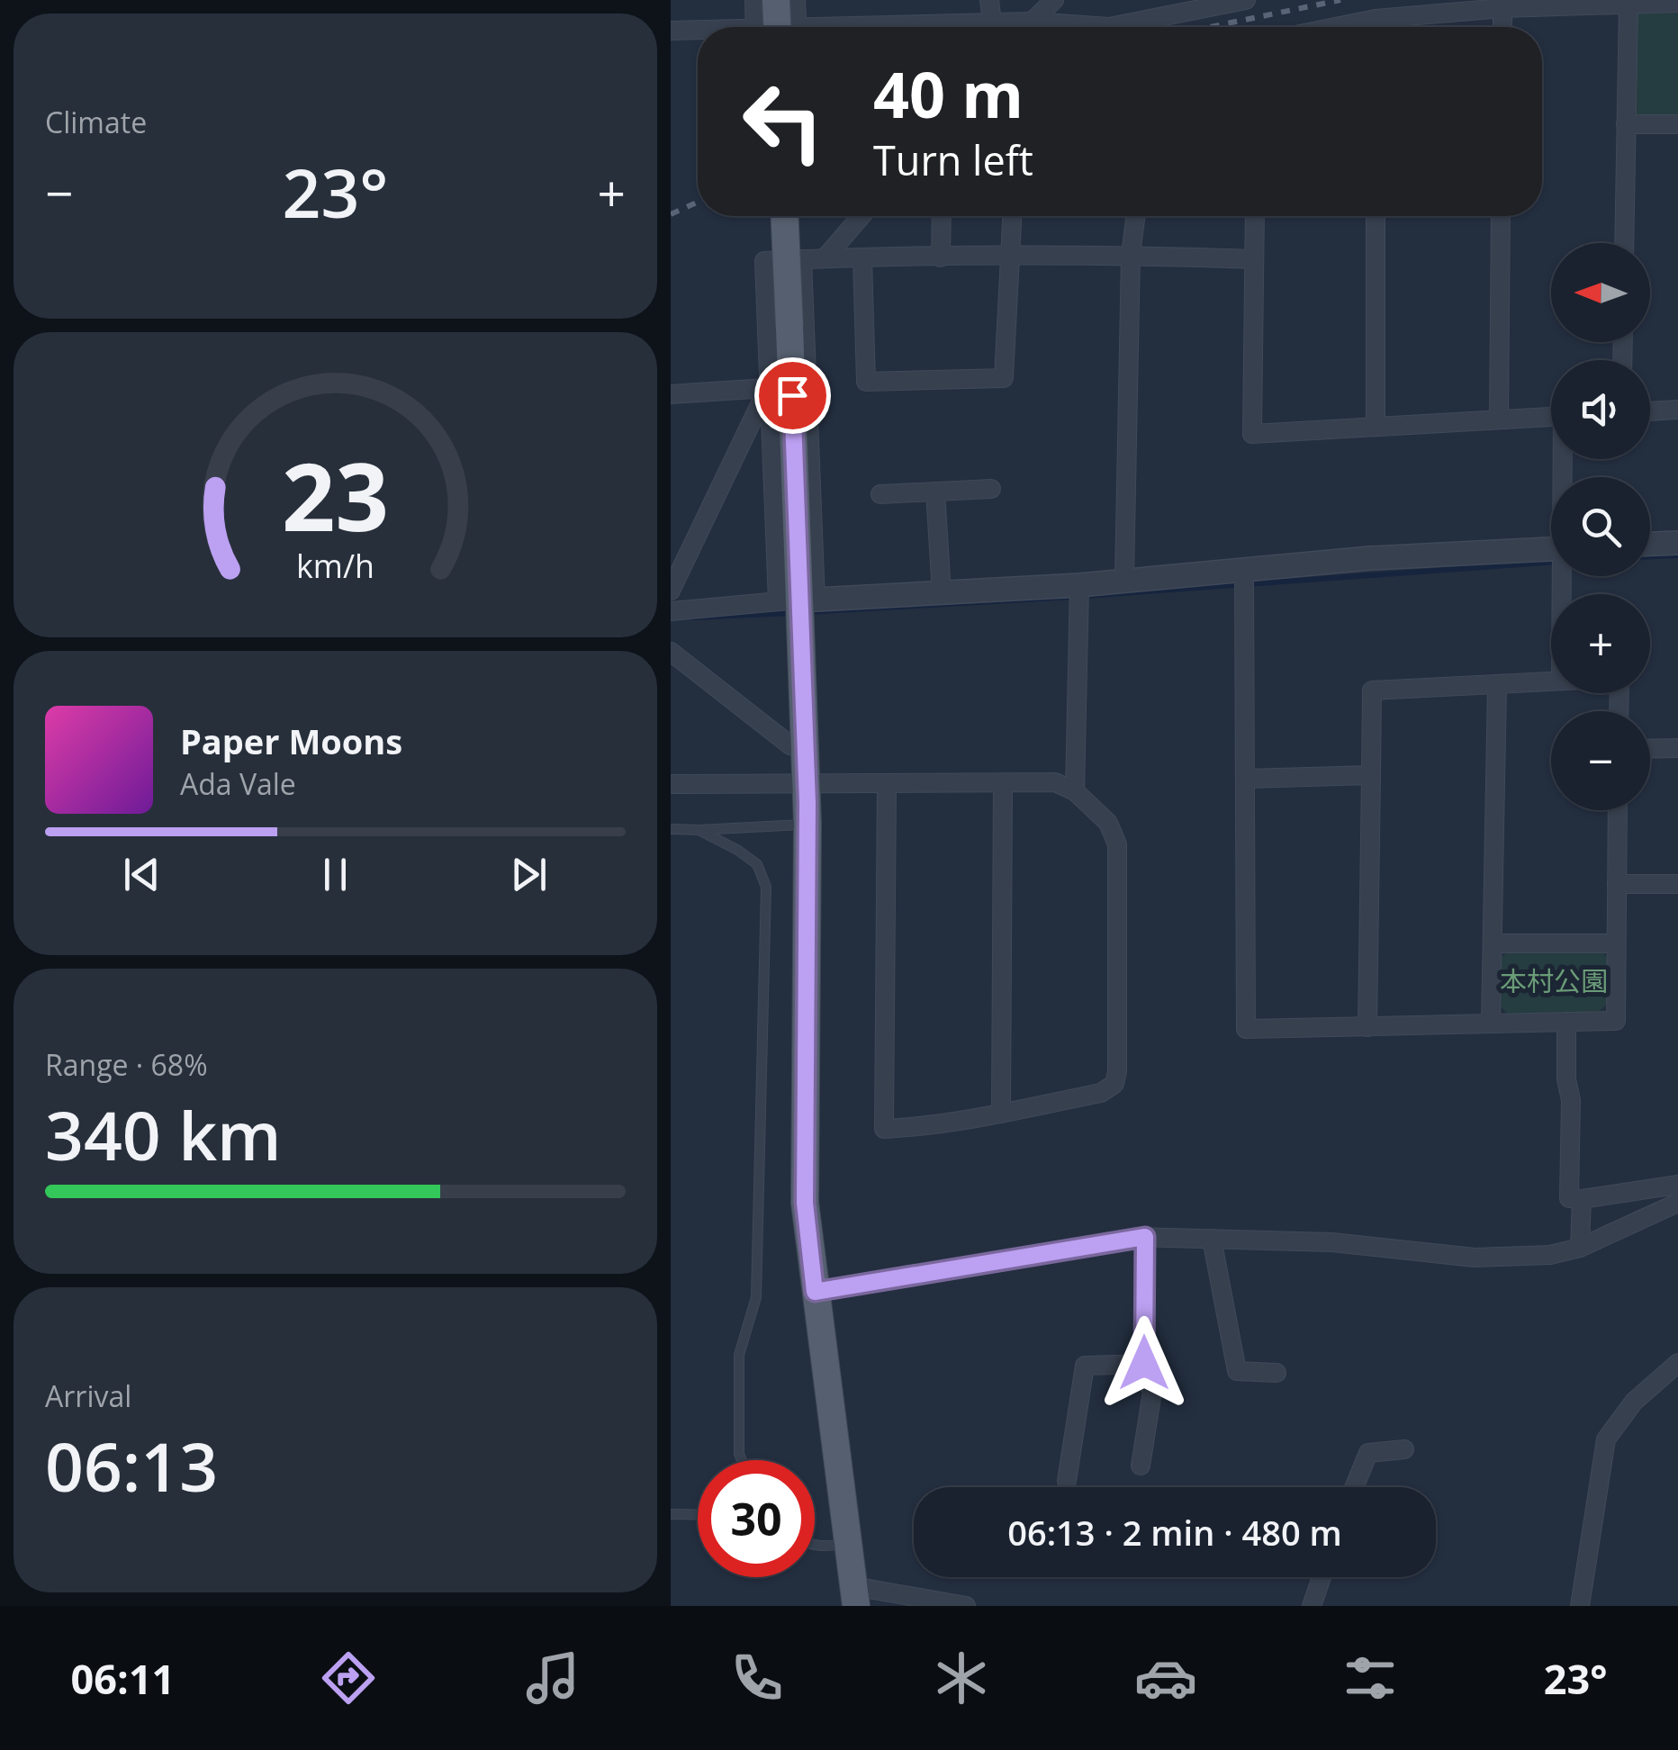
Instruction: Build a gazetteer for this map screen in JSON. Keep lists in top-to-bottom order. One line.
{"parks":["本村公園"],"north":"left","page":{"tile":["Climate",["Range · 68%","340 km"],["Arrival","06:13"]],"turn":["40 m","Turn left"],"heat":["−","23°","+"],"map_buttons":["+","−"],"song":["Paper Moons","Ada Vale"],"limit":"30","trip":"06:13 · 2 min · 480 m","tabs":["06:11","23°"],"gauge":["23","km/h"]}}
